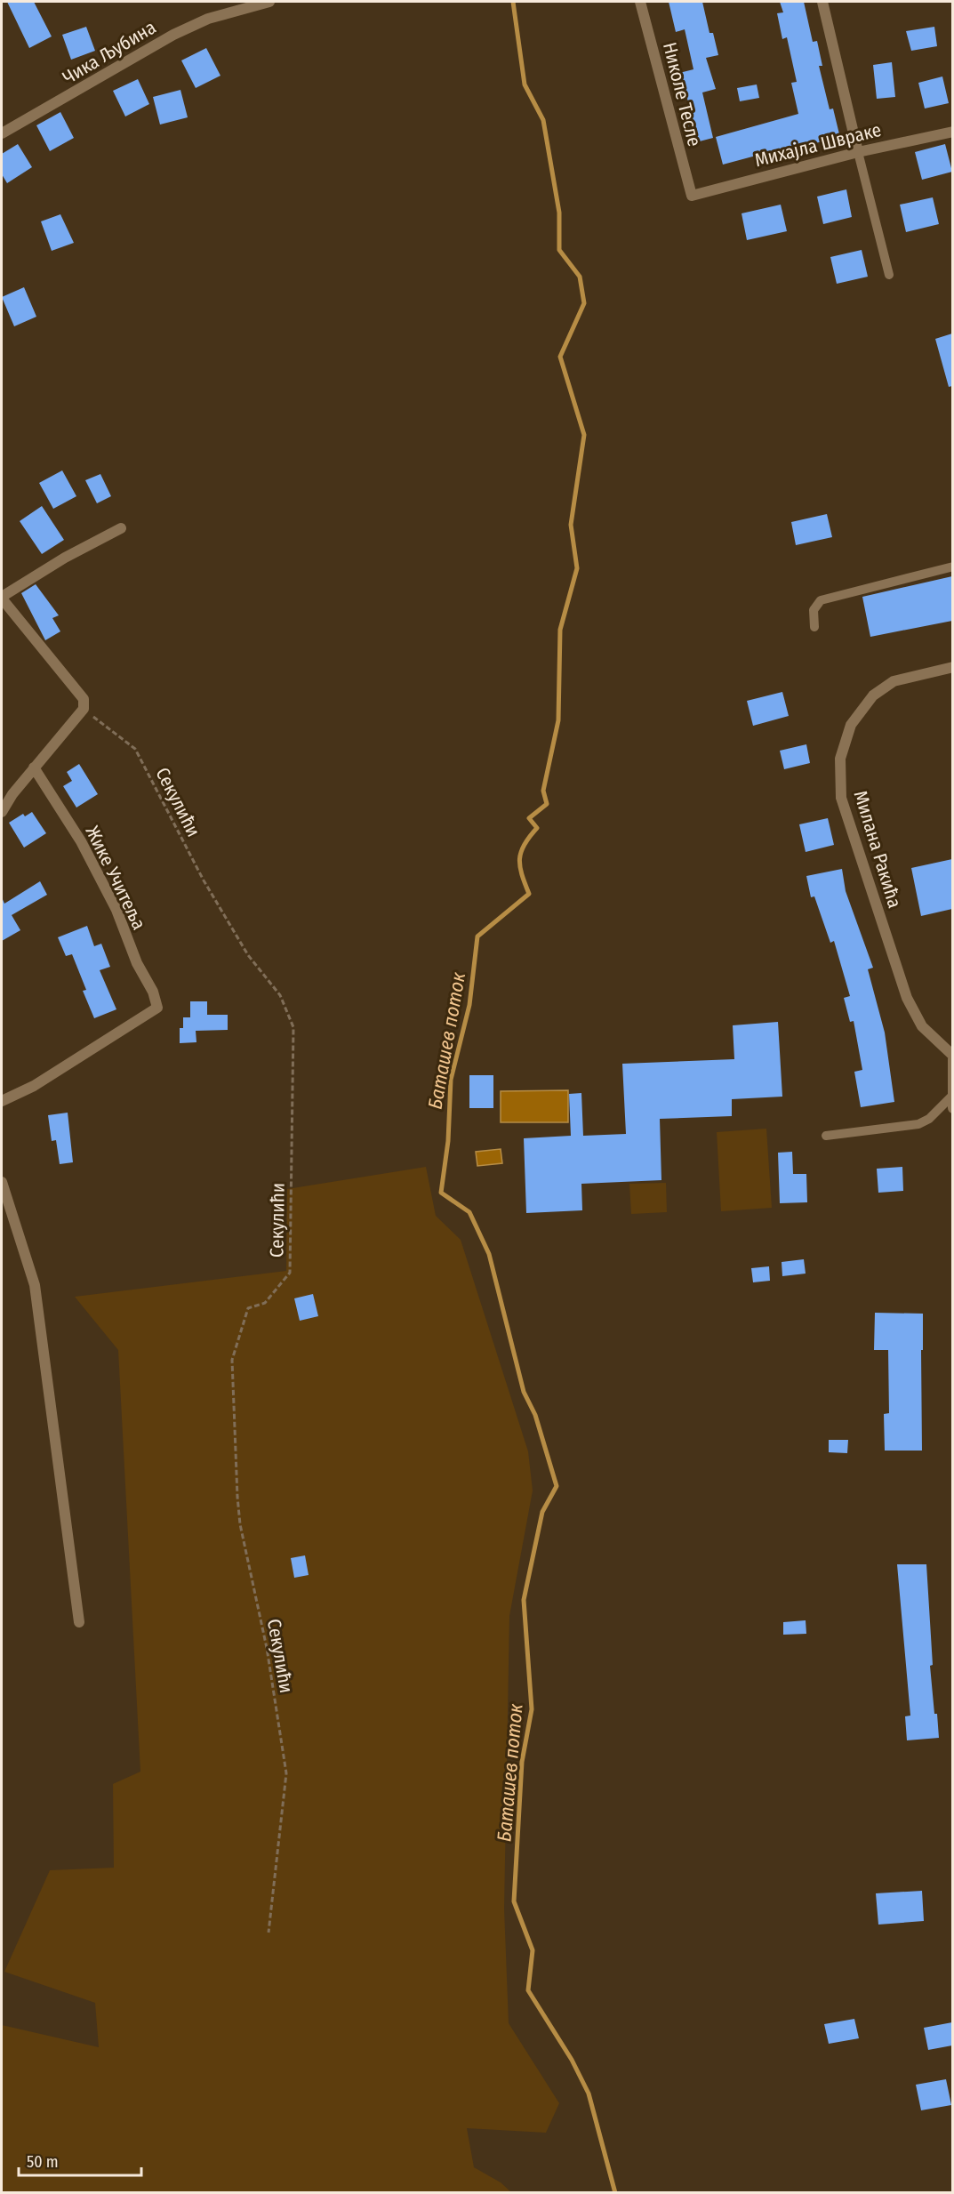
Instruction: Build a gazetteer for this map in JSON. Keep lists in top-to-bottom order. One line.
{"streets":{"street":["Чика Љубина","Николе Тесле","Михајла Швраке","Милана Ракића","Жике Учитеља"],"path":["Секулићи"]},"crossings":[["Николе Тесле","Михајла Швраке"]],"water":["Баташев поток"],"scale_bar":"50 m"}
